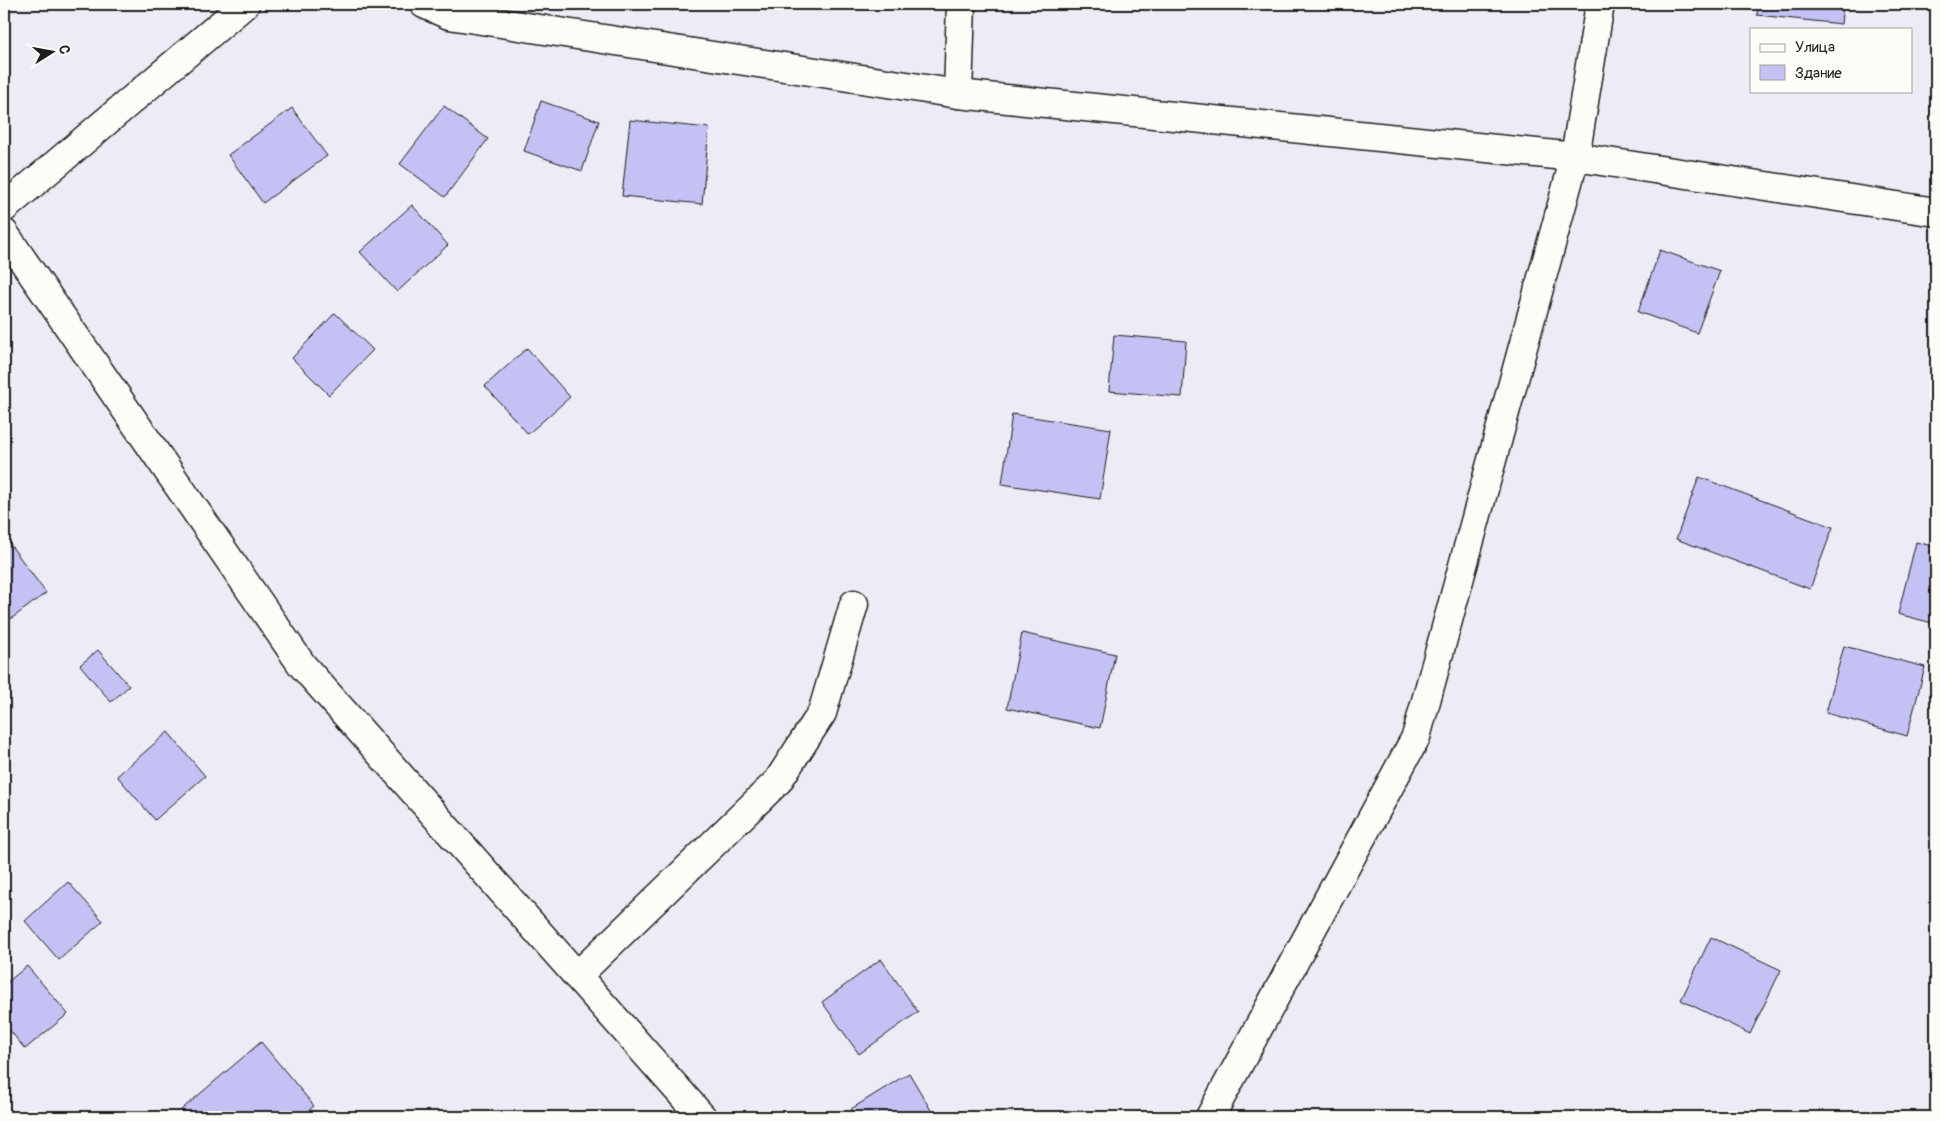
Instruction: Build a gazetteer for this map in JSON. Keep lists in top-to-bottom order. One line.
{"legend":["Улица","Здание"],"north":"right"}
